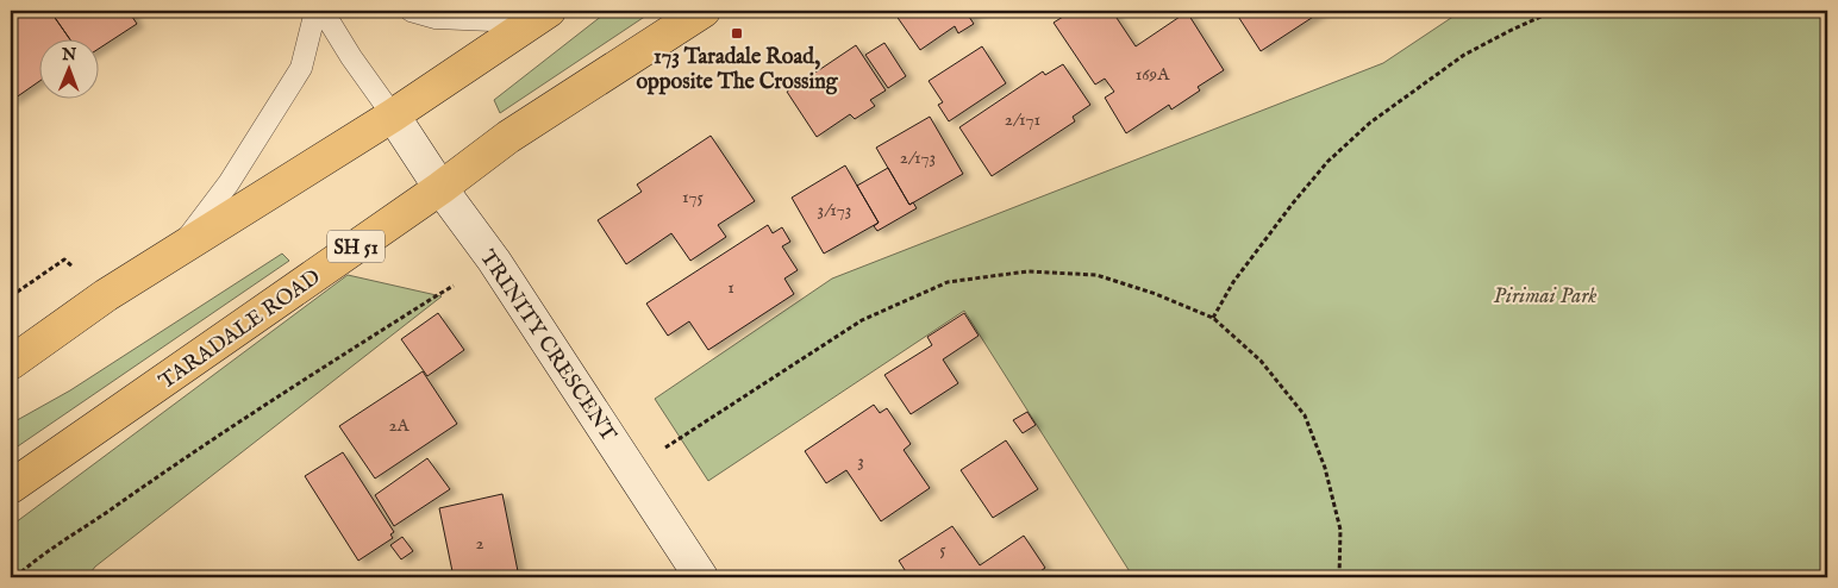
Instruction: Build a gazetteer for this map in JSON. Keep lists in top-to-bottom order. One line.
{"streets":{"highway":["SH 51","TARADALE ROAD"],"street":["TRINITY CRESCENT"]},"crossings":[["TARADALE ROAD","TRINITY CRESCENT"]],"parks":["Pirimai Park"],"places":{"transit":["173 Taradale Road, opposite The Crossing"]},"house_numbers":["169A","2/171","2/173","175","3/173","1","2A","3","2","5"],"north":"top"}
